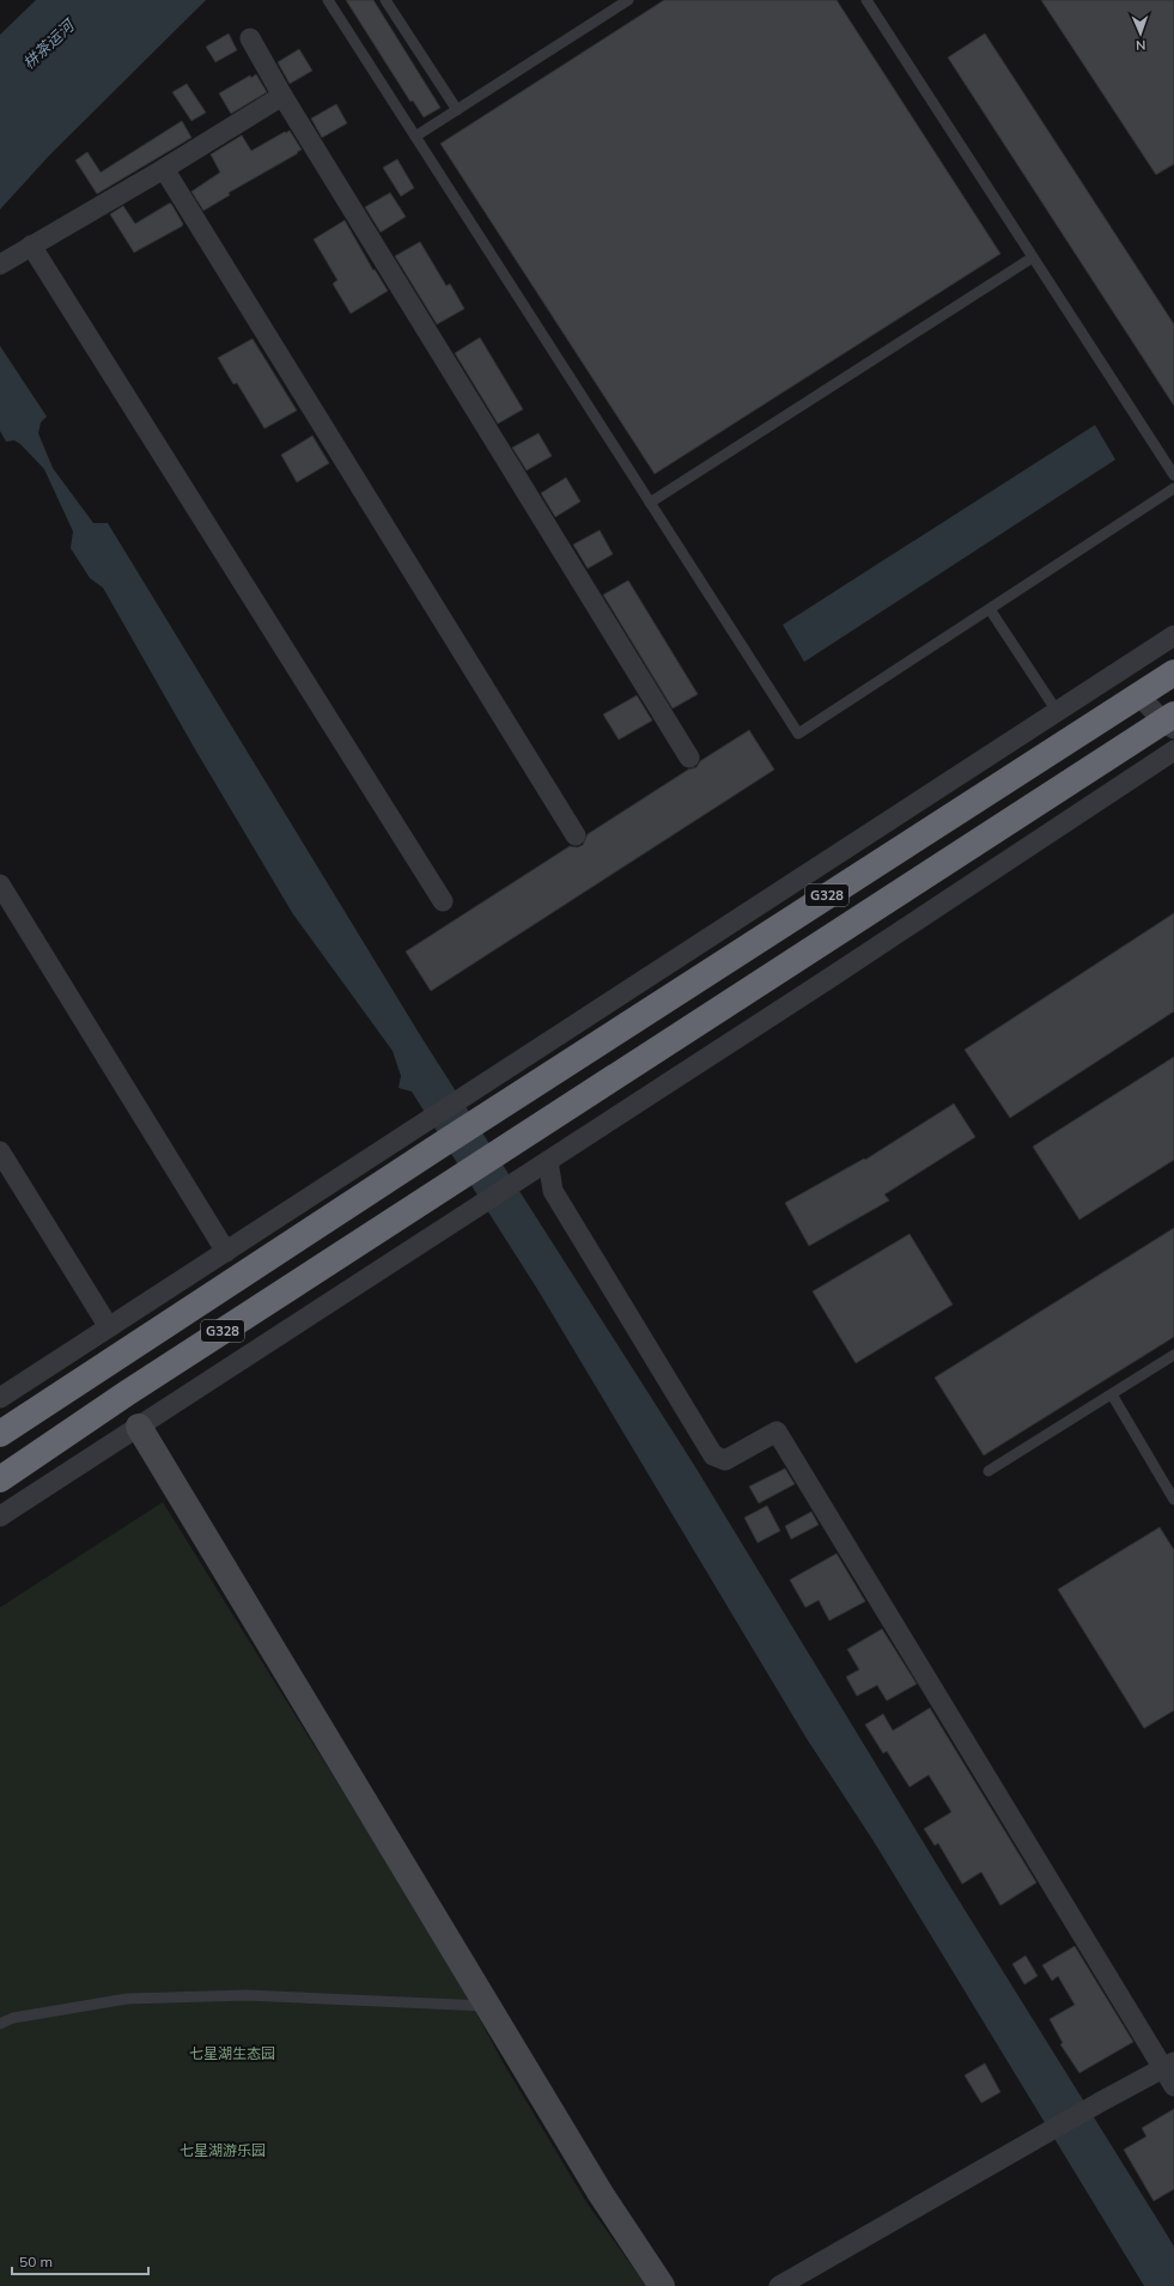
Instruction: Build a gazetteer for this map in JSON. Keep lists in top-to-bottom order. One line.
{"streets":{"highway":["G328"]},"water":["栟茶运河"],"parks":["七星湖生态园","七星湖游乐园"],"scale_bar":"50 m","north":"bottom"}
